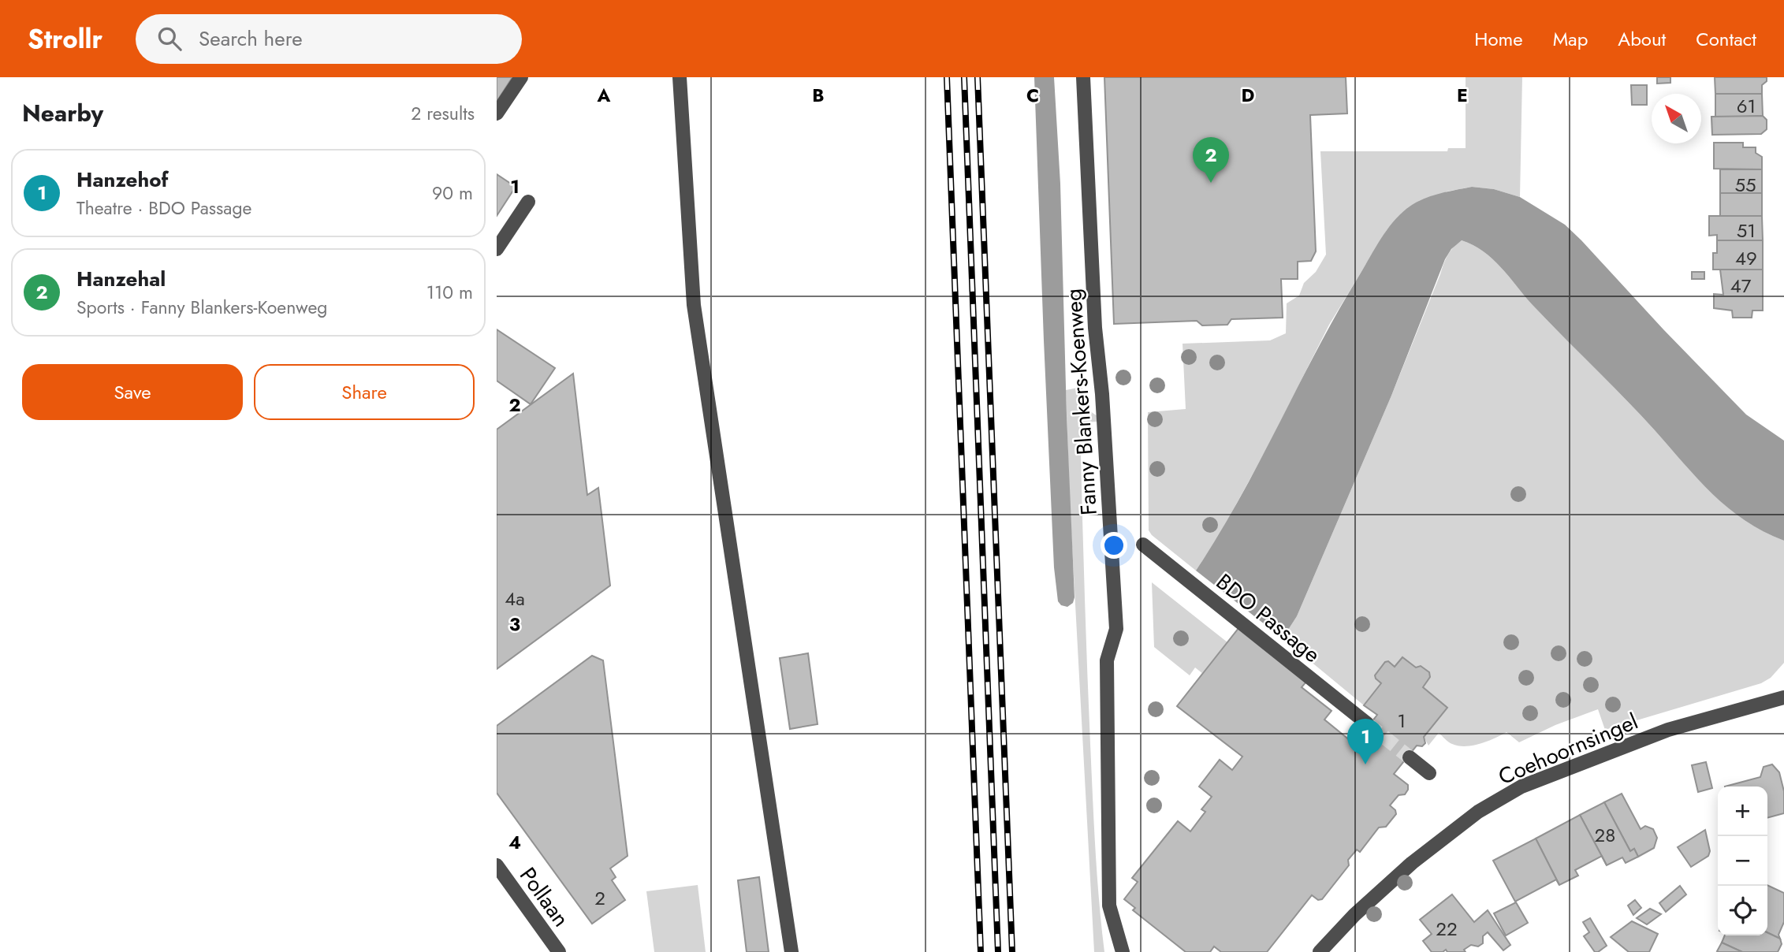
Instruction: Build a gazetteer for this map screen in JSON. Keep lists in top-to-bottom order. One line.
{"streets":{"street":["Fanny Blankers-Koenweg","BDO Passage","Coehoornsingel","Pollaan"]},"house_numbers":["61","55","51","49","47","4a","1","28","2","22"],"north":"top left","page":{"header":"Strollr","search":"Search here","nav":["Home","Map","About","Contact"],"heading":["Nearby","2 results"],"pins":["2","1"],"list":[{"mark":"1","name":"Hanzehof","note":"Theatre · BDO Passage","value":"90 m"},{"mark":"2","name":"Hanzehal","note":"Sports · Fanny Blankers-Koenweg","value":"110 m"}],"buttons":["Save","Share"],"map_buttons":["+","−"]},"grid":{"columns":["A","B","C","D","E"],"rows":["1","2","3","4"]}}
